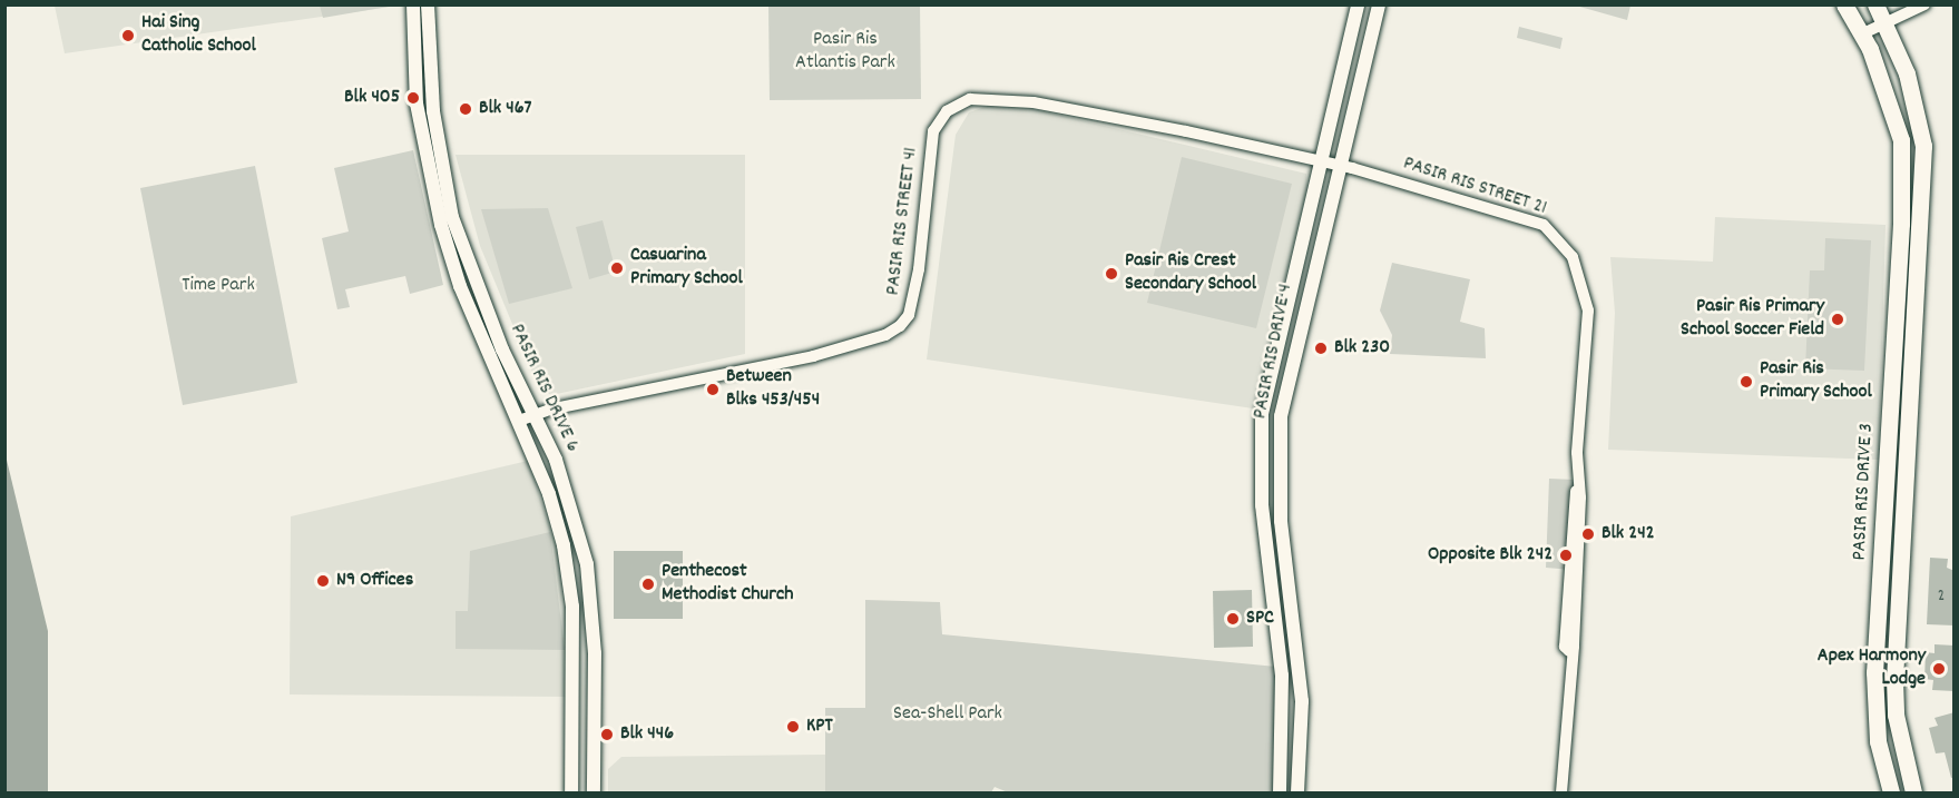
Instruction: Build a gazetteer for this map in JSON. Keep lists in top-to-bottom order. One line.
{"streets":{"main road":["PASIR RIS DRIVE 3"],"street":["PASIR RIS STREET 21","PASIR RIS STREET 41","PASIR RIS DRIVE 4","PASIR RIS DRIVE 6"]},"crossings":[["PASIR RIS STREET 21","PASIR RIS STREET 41"],["PASIR RIS STREET 21","PASIR RIS DRIVE 4"],["PASIR RIS STREET 41","PASIR RIS DRIVE 4"],["PASIR RIS STREET 41","PASIR RIS DRIVE 6"]],"parks":["Pasir Ris Atlantis Park","Time Park","Sea-Shell Park"],"places":["Hai Sing Catholic School","Blk 405","Blk 467","Casuarina Primary School","Pasir Ris Crest Secondary School","Pasir Ris Primary School Soccer Field","Blk 230","Pasir Ris Primary School","Between Blks 453/454","Blk 242","Opposite Blk 242","N9 Offices","Penthecost Methodist Church","SPC","Apex Harmony Lodge","KPT","Blk 446"],"house_numbers":["2"]}
